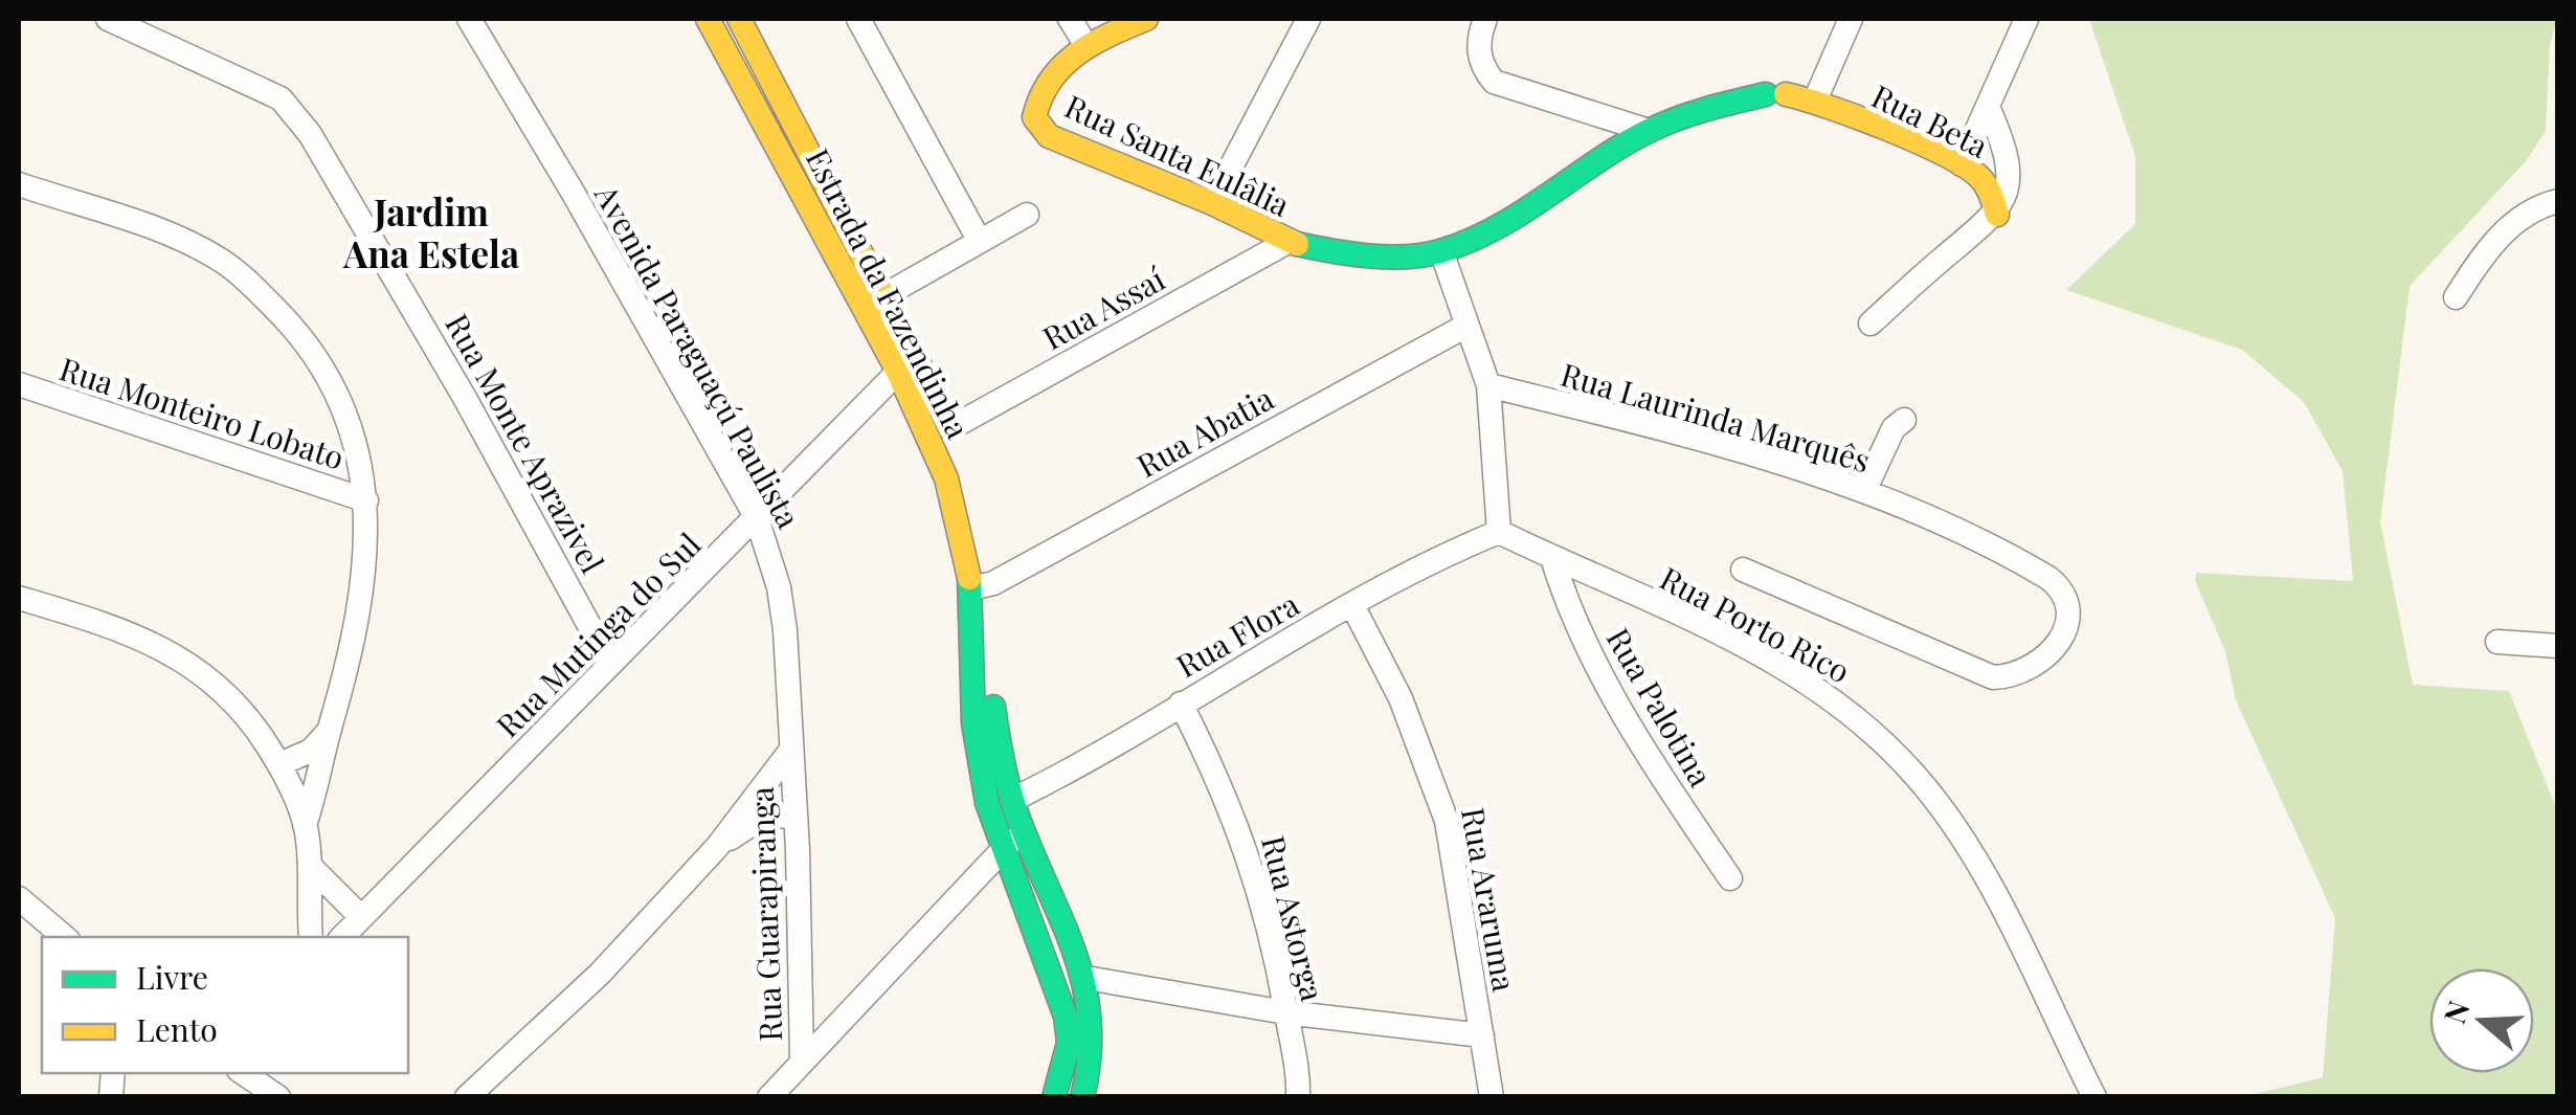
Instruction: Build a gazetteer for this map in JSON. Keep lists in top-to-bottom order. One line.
{"streets":{"main road":["Rua Beta","Rua Santa Eulâlia","Estrada da Fazendinha"],"street":["Rua Assaí","Avenida Paraguaçú Paulista","Rua Monteiro Lobato","Rua Laurinda Marquês","Rua Abatia","Rua Monte Aprazivel","Rua Porto Rico","Rua Mutinga do Sul","Rua Flora","Rua Palotina","Rua Araruma","Rua Guarapiranga","Rua Astorga"]},"crossings":[["Rua Beta","Rua Santa Eulâlia"],["Rua Santa Eulâlia","Rua Assaí"],["Estrada da Fazendinha","Rua Assaí"],["Estrada da Fazendinha","Rua Abatia"],["Estrada da Fazendinha","Rua Mutinga do Sul"],["Estrada da Fazendinha","Rua Flora"],["Avenida Paraguaçú Paulista","Rua Mutinga do Sul"],["Avenida Paraguaçú Paulista","Rua Guarapiranga"],["Rua Monte Aprazivel","Rua Mutinga do Sul"],["Rua Porto Rico","Rua Flora"],["Rua Porto Rico","Rua Palotina"],["Rua Flora","Rua Araruma"],["Rua Flora","Rua Astorga"]],"districts":["Jardim Ana Estela"],"legend":["Livre","Lento"],"north":"left"}
